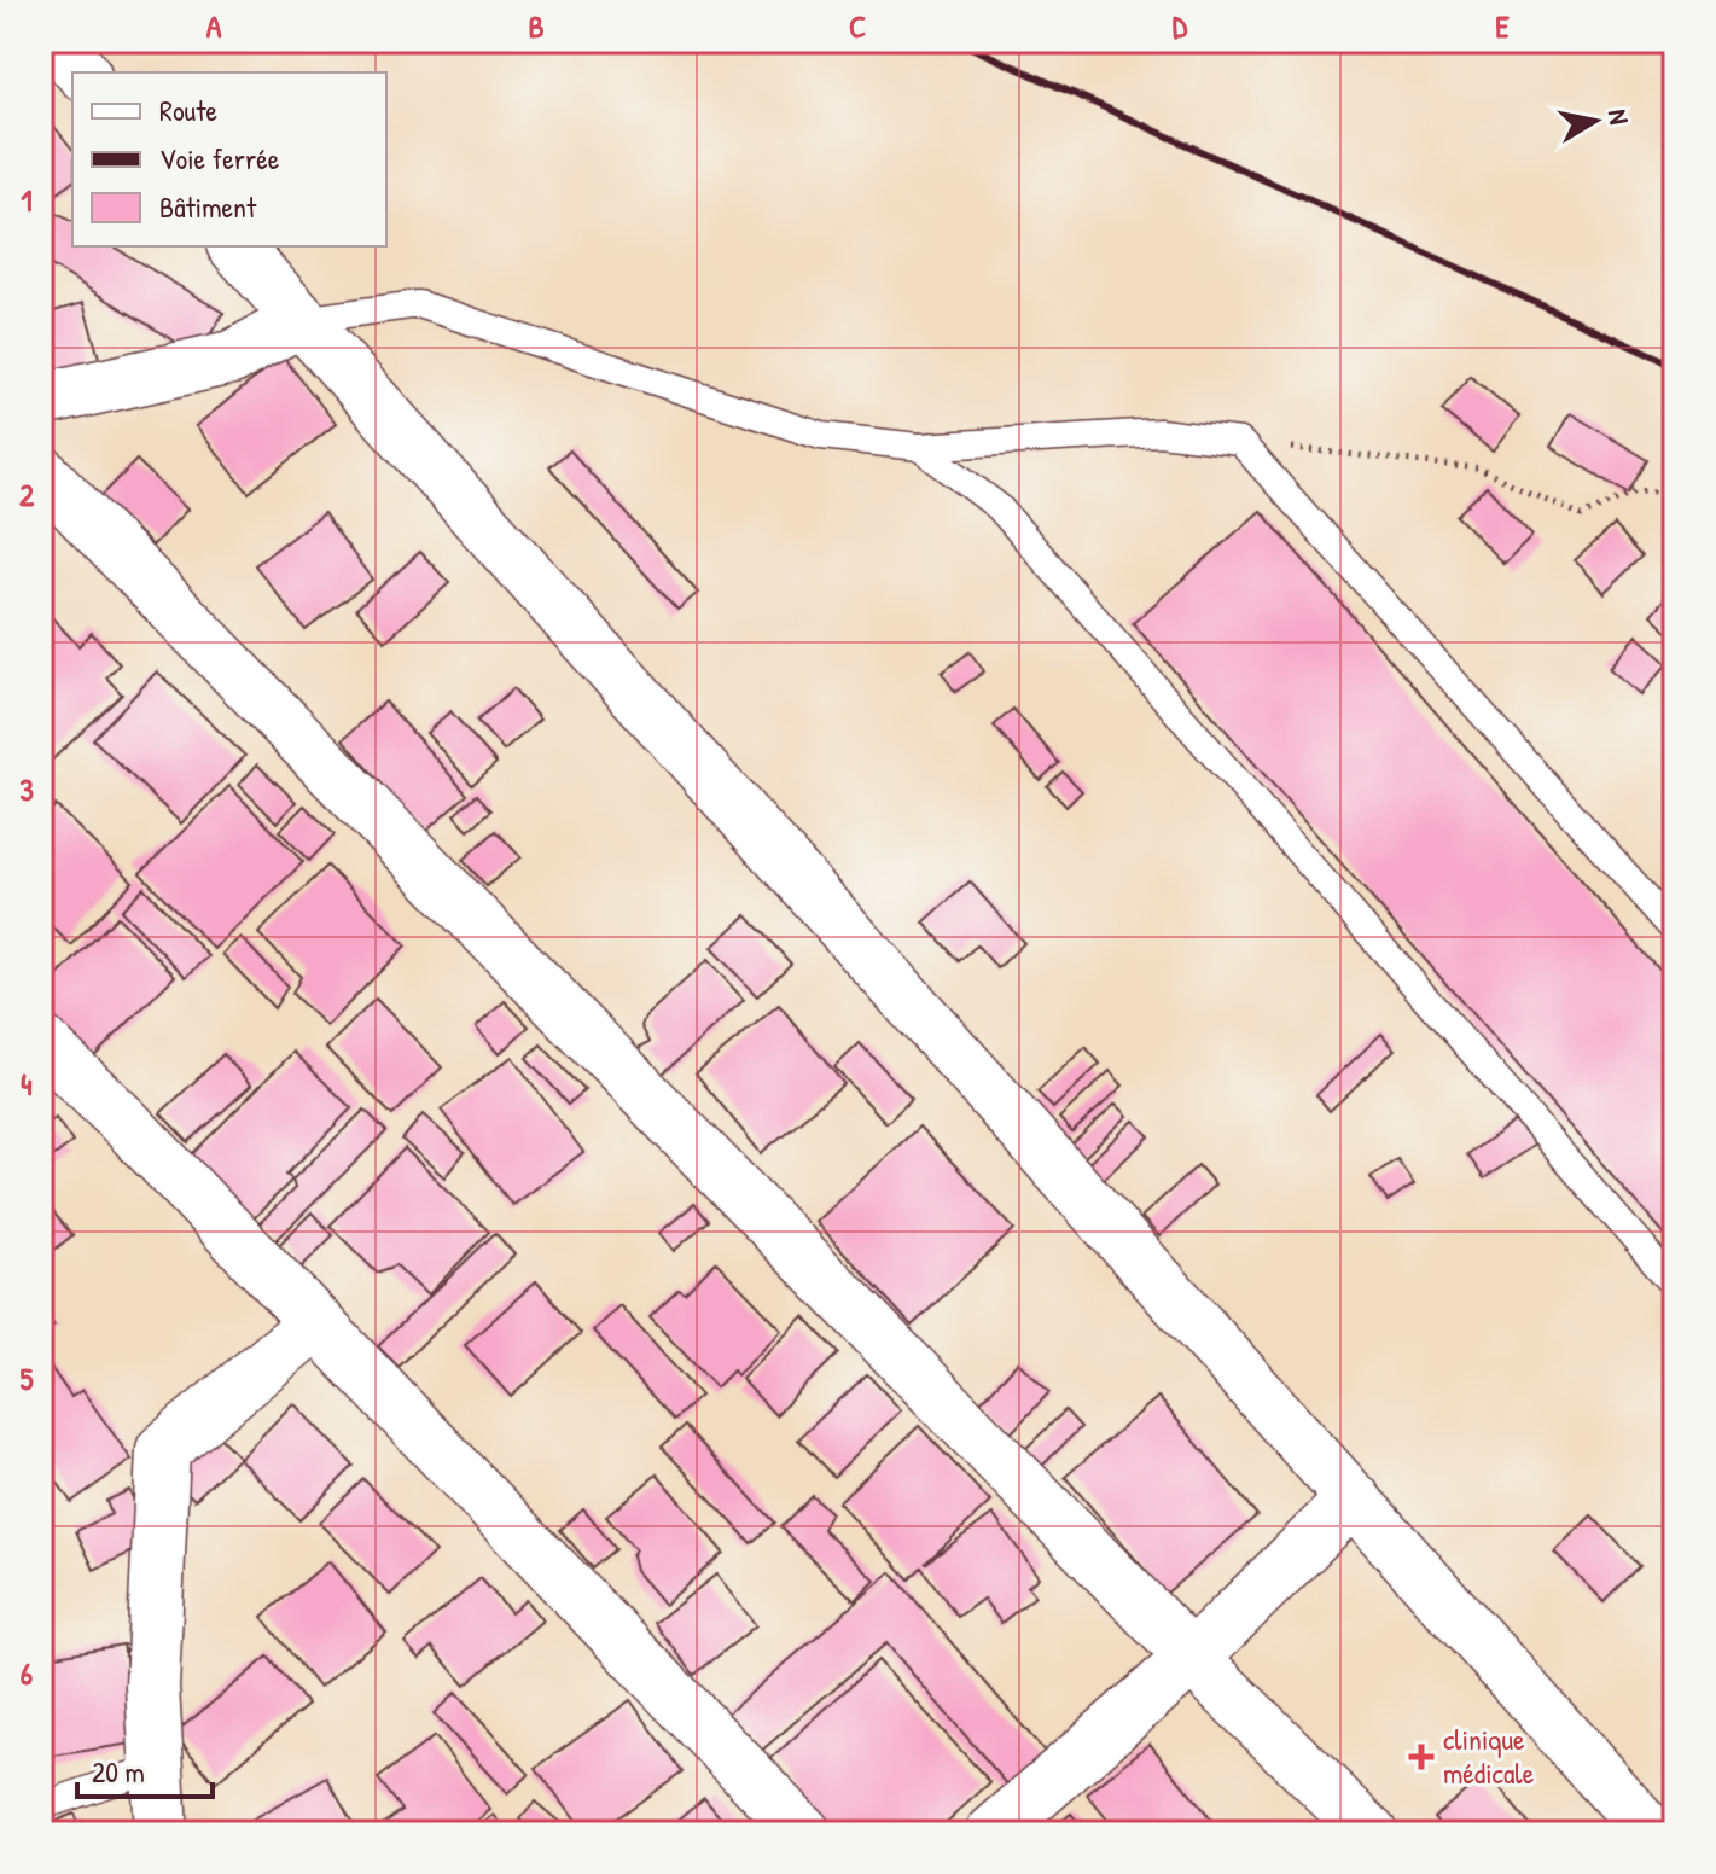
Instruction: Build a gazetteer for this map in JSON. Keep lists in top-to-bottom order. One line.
{"places":{"health":["clinique médicale"]},"legend":["Route","Voie ferrée","Bâtiment"],"scale_bar":"20 m","north":"right","grid":{"columns":["A","B","C","D","E"],"rows":["1","2","3","4","5","6"]}}
